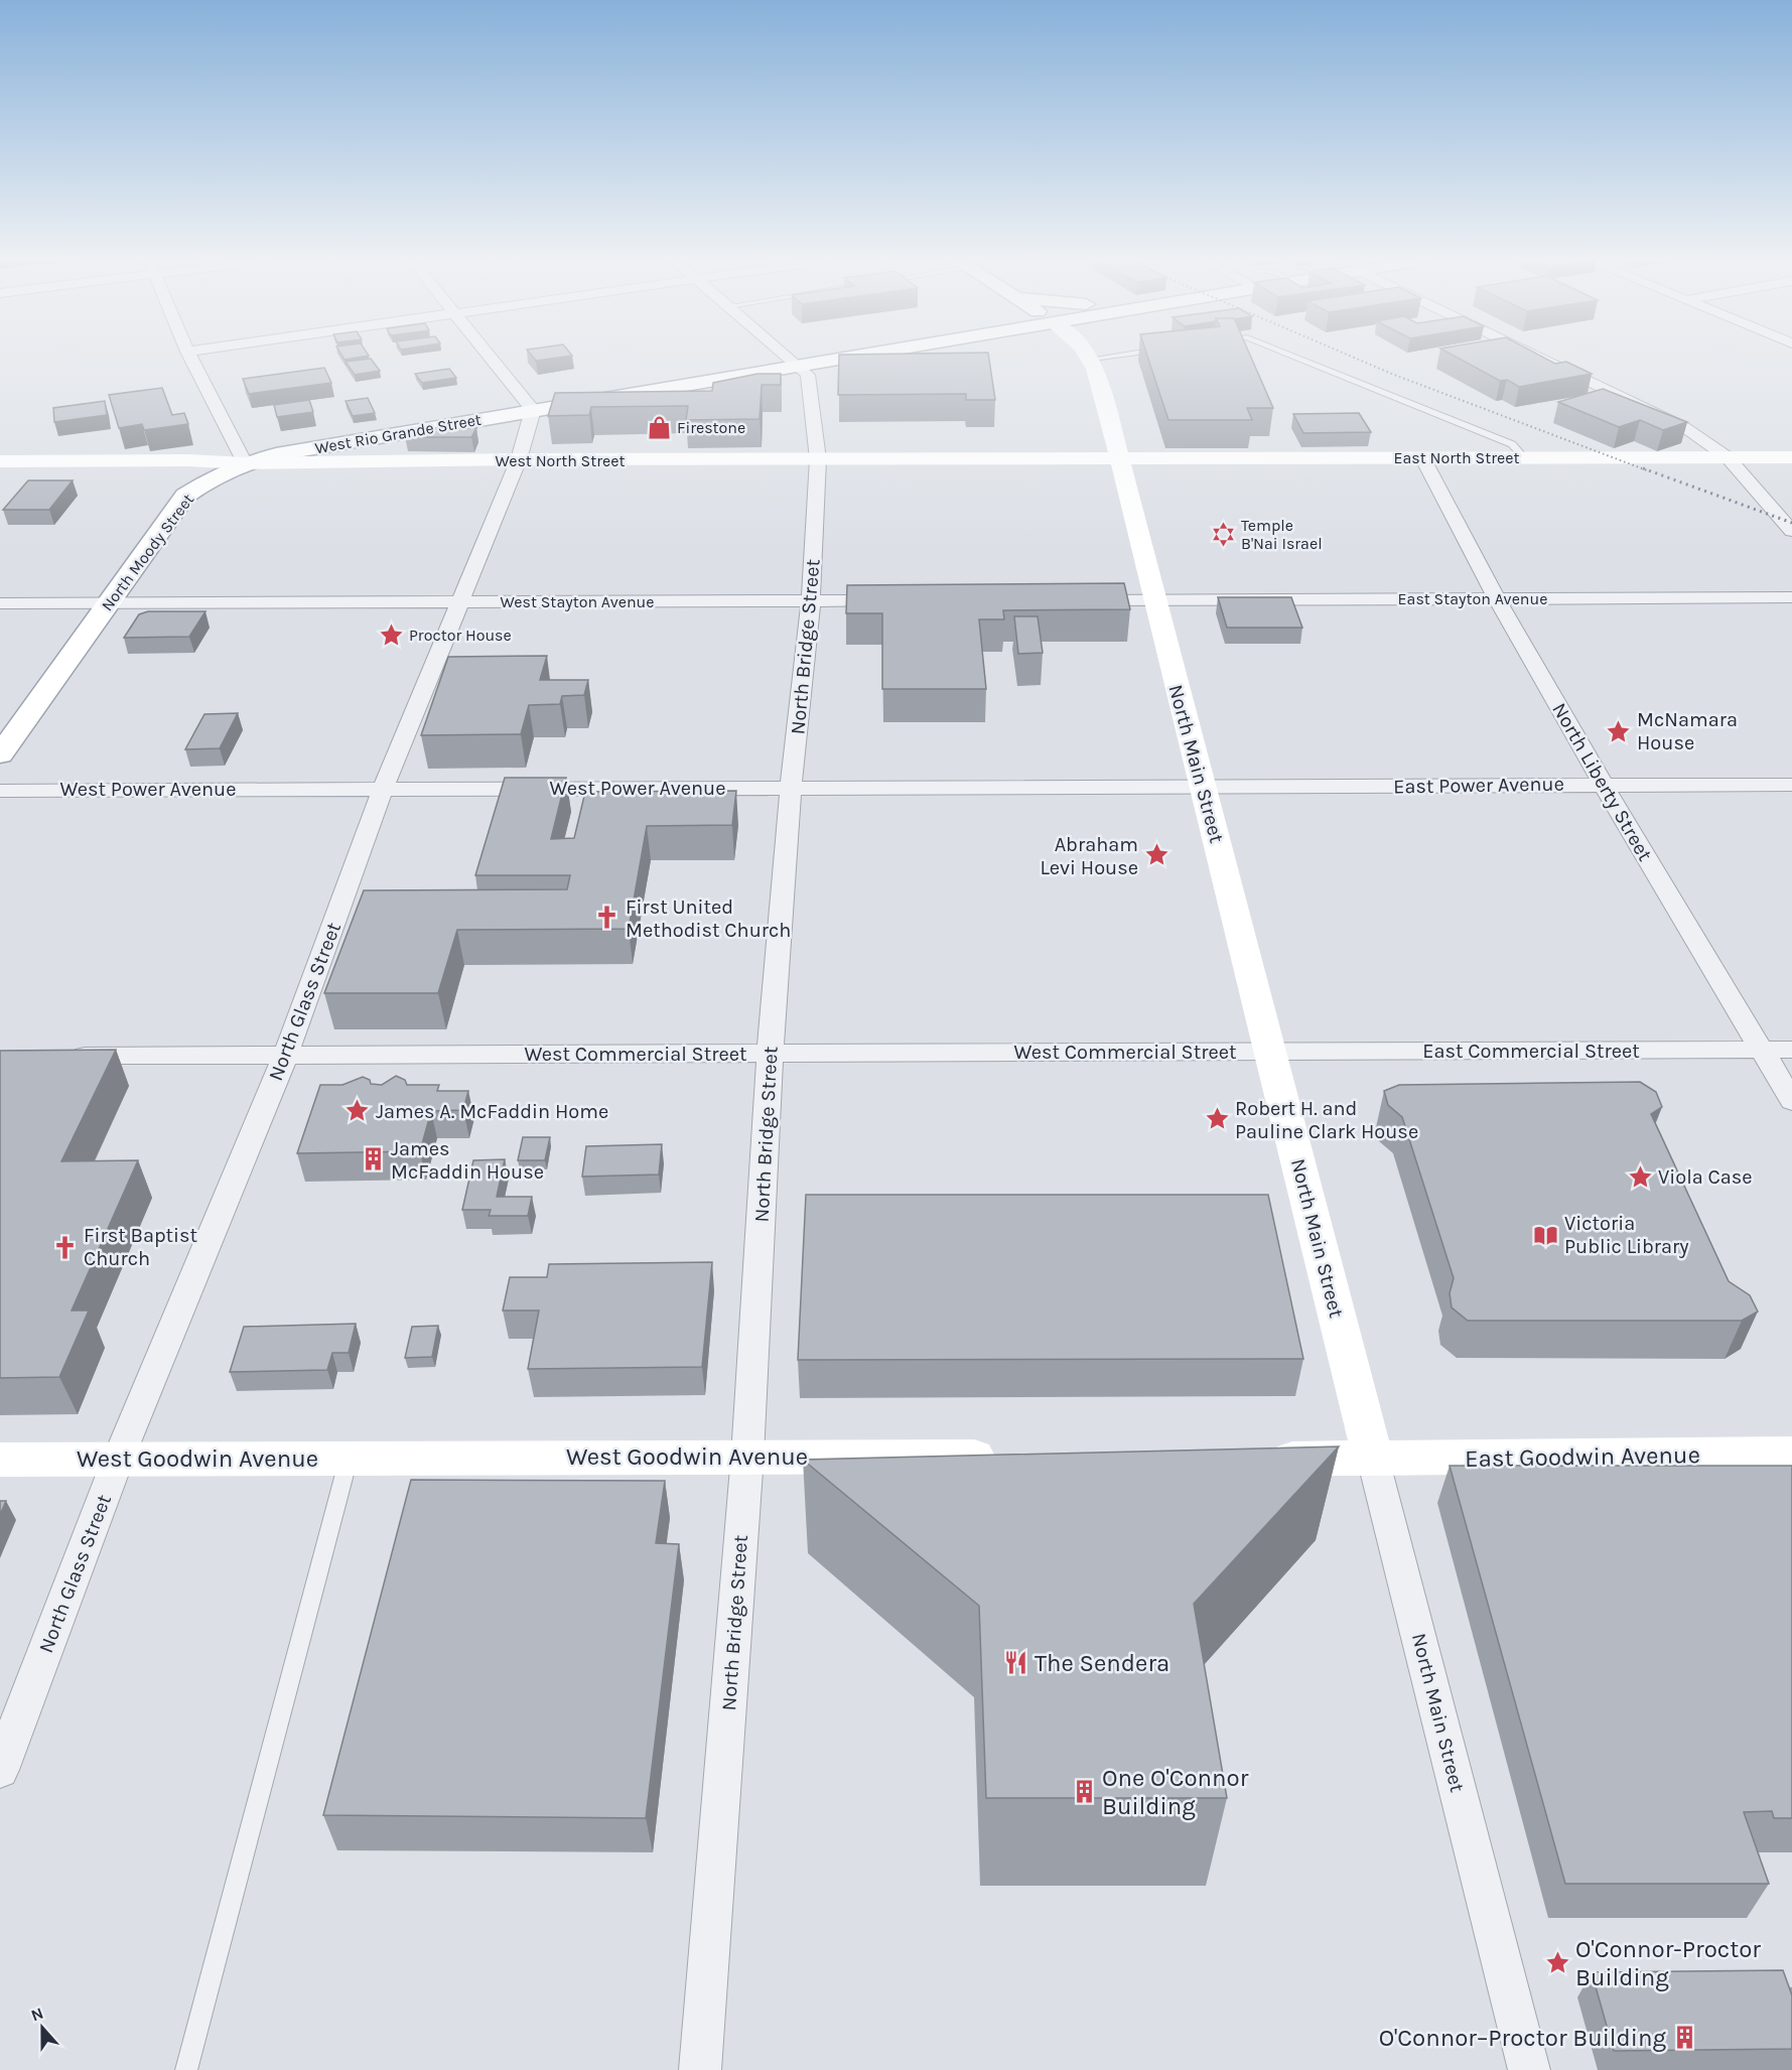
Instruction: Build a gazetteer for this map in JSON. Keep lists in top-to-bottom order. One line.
{"streets":{"street":["West Rio Grande Street","East North Street","West North Street","North Moody Street","East Stayton Avenue","West Stayton Avenue","North Bridge Street","North Main Street","North Liberty Street","East Power Avenue","West Power Avenue","North Glass Street","East Commercial Street","West Commercial Street","West Goodwin Avenue","East Goodwin Avenue"]},"crossings":[["West Rio Grande Street","West North Street"],["West Rio Grande Street","North Moody Street"],["West Rio Grande Street","North Bridge Street"],["West Rio Grande Street","North Glass Street"],["East North Street","West North Street"],["East North Street","North Main Street"],["East North Street","North Liberty Street"],["West North Street","North Moody Street"],["West North Street","North Bridge Street"],["West North Street","North Main Street"],["West North Street","North Glass Street"],["North Moody Street","West Stayton Avenue"],["East Stayton Avenue","North Main Street"],["East Stayton Avenue","North Liberty Street"],["West Stayton Avenue","North Bridge Street"],["West Stayton Avenue","North Glass Street"],["North Bridge Street","West Power Avenue"],["North Bridge Street","West Commercial Street"],["North Bridge Street","West Goodwin Avenue"],["North Main Street","East Power Avenue"],["North Main Street","West Power Avenue"],["North Main Street","East Commercial Street"],["North Main Street","West Commercial Street"],["North Main Street","East Goodwin Avenue"],["North Liberty Street","East Power Avenue"],["North Liberty Street","East Commercial Street"],["East Power Avenue","West Power Avenue"],["West Power Avenue","North Glass Street"],["North Glass Street","West Commercial Street"],["North Glass Street","West Goodwin Avenue"],["East Commercial Street","West Commercial Street"]],"places":{"shop":["Firestone"],"synagogue":["Temple B'Nai Israel"],"place":["Proctor House","McNamara House","Abraham Levi House","James A. McFaddin Home","Robert H. and Pauline Clark House","Viola Case","O'Connor-Proctor Building"],"church":["First United Methodist Church","First Baptist Church"],"building":["James McFaddin House","One O'Connor Building","O'Connor–Proctor Building"],"library":["Victoria Public Library"],"restaurant":["The Sendera"]},"north":"top"}
